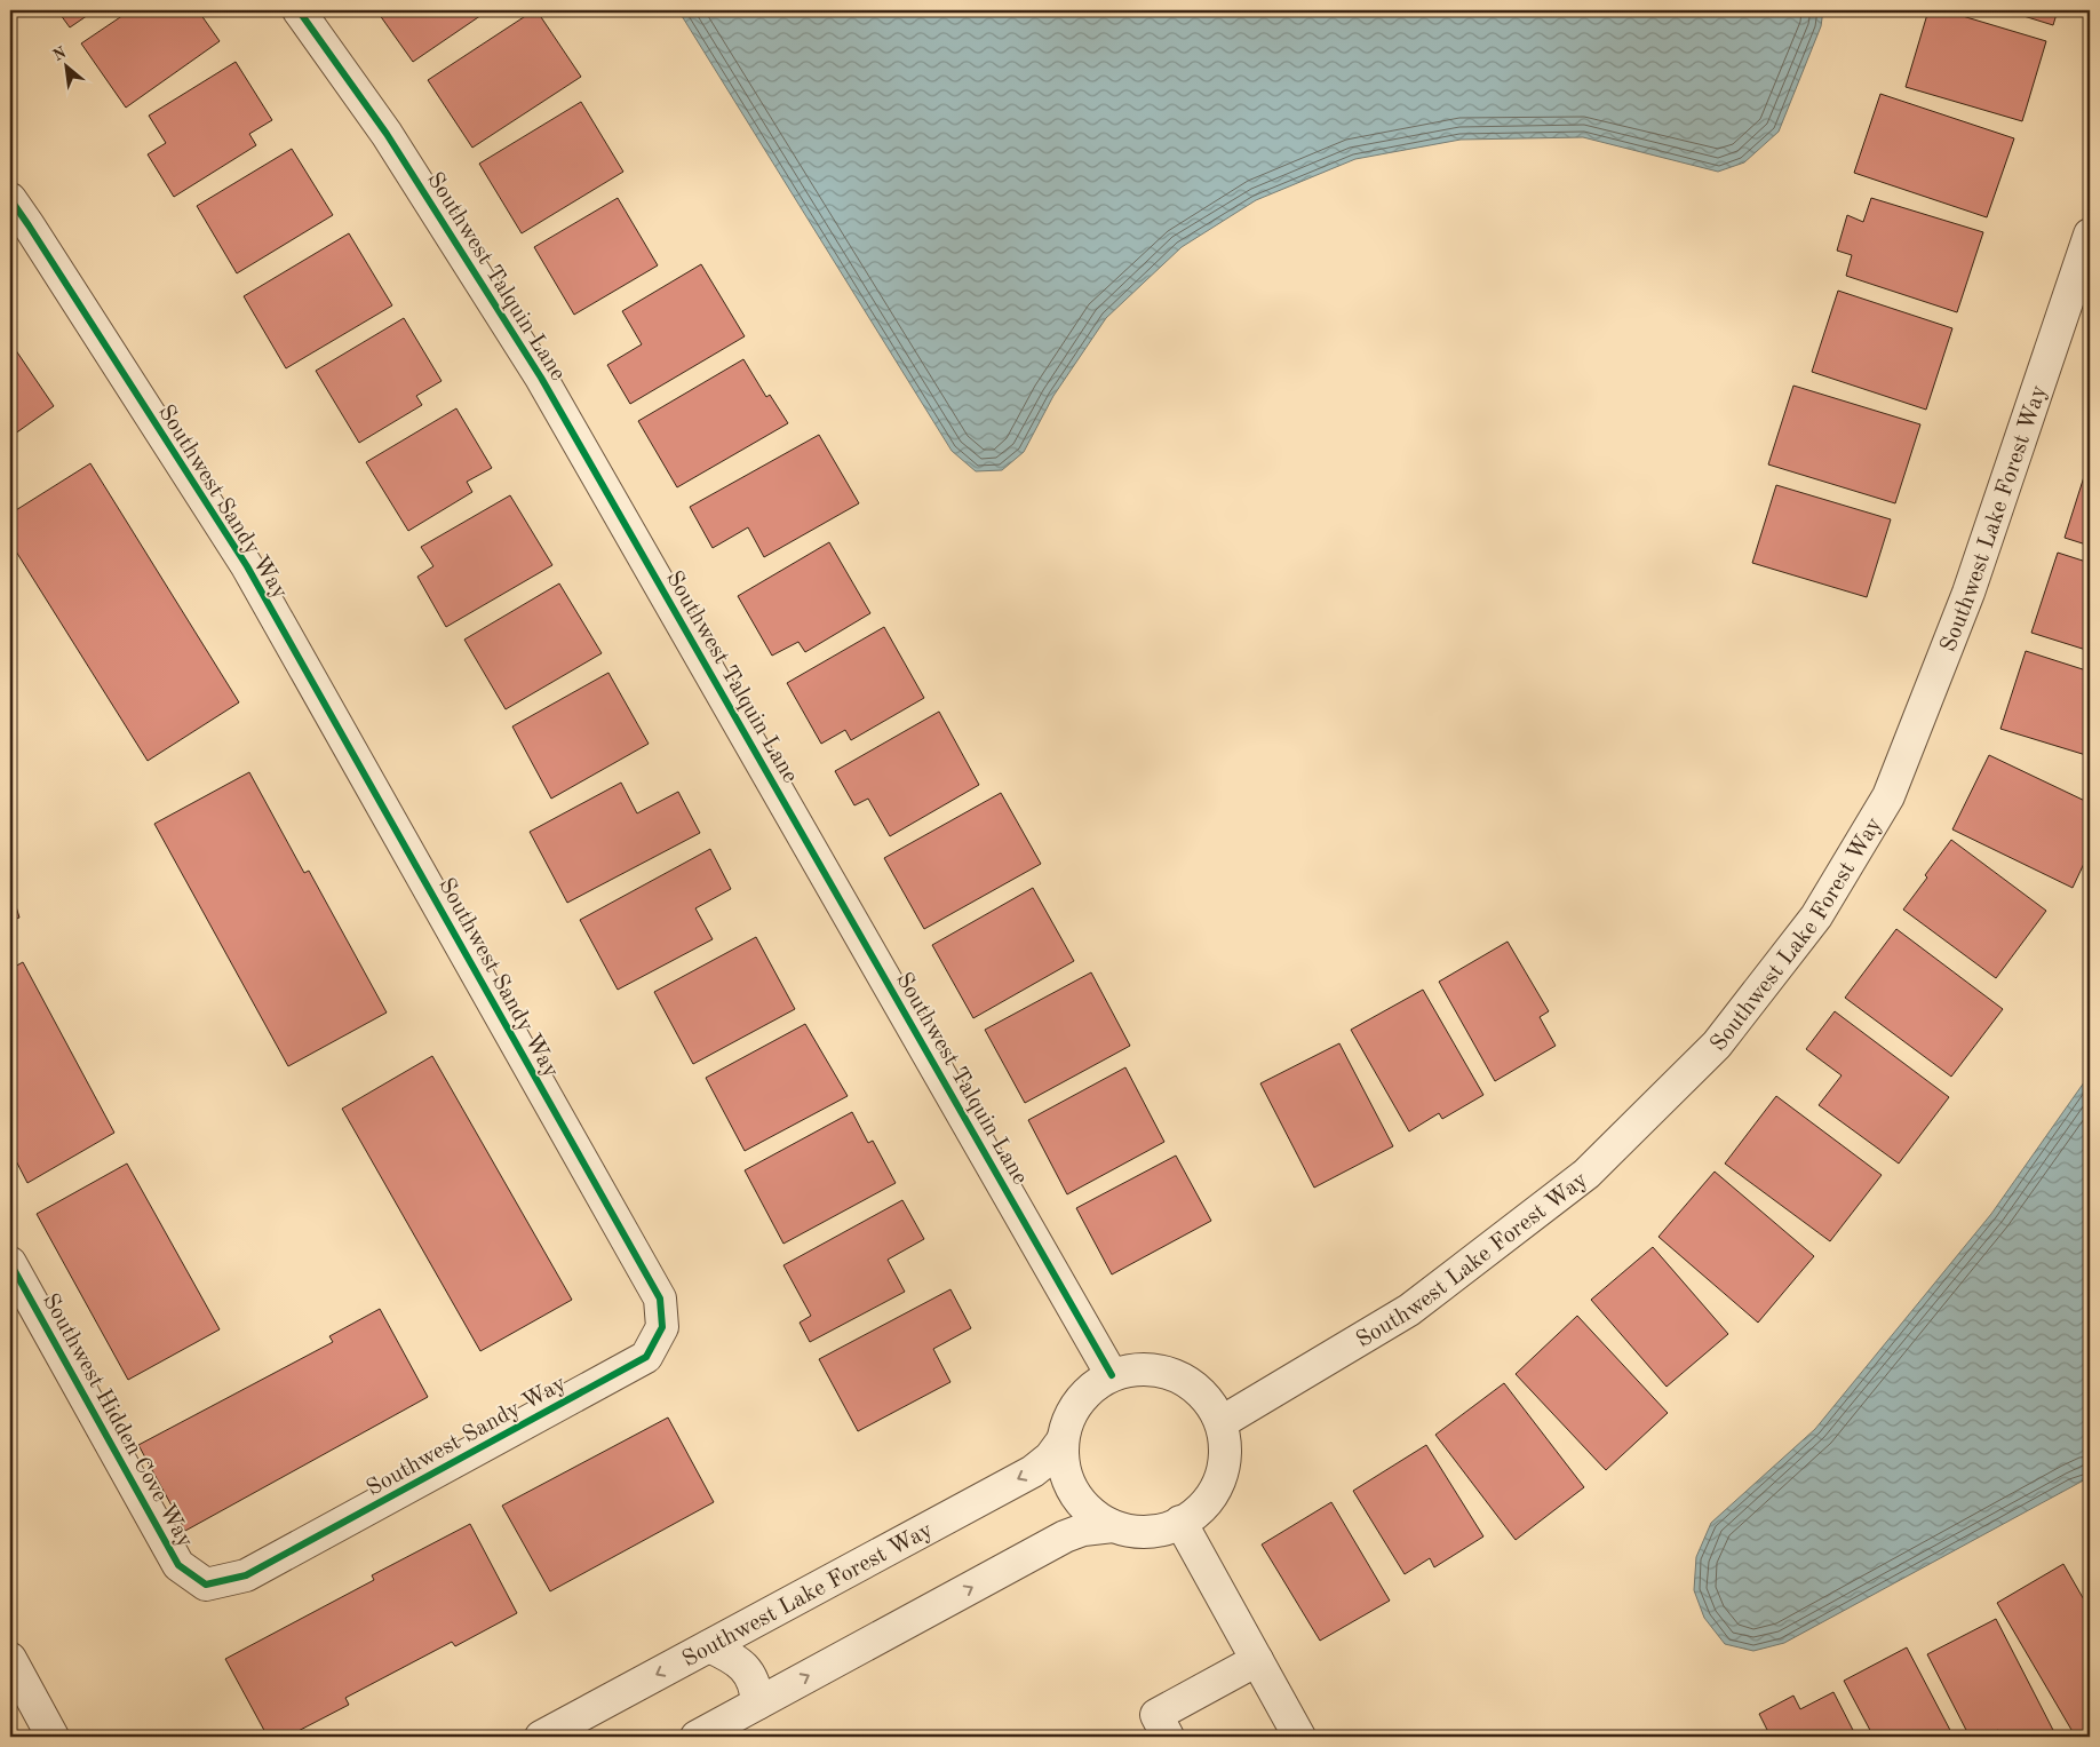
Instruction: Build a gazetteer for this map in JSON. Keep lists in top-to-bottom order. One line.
{"streets":{"street":["Southwest Talquin Lane","Southwest Sandy Way","Southwest Lake Forest Way","Southwest Hidden Cove Way"]},"crossings":[["Southwest Talquin Lane","Southwest Lake Forest Way"],["Southwest Sandy Way","Southwest Hidden Cove Way"]],"north":"top left"}
